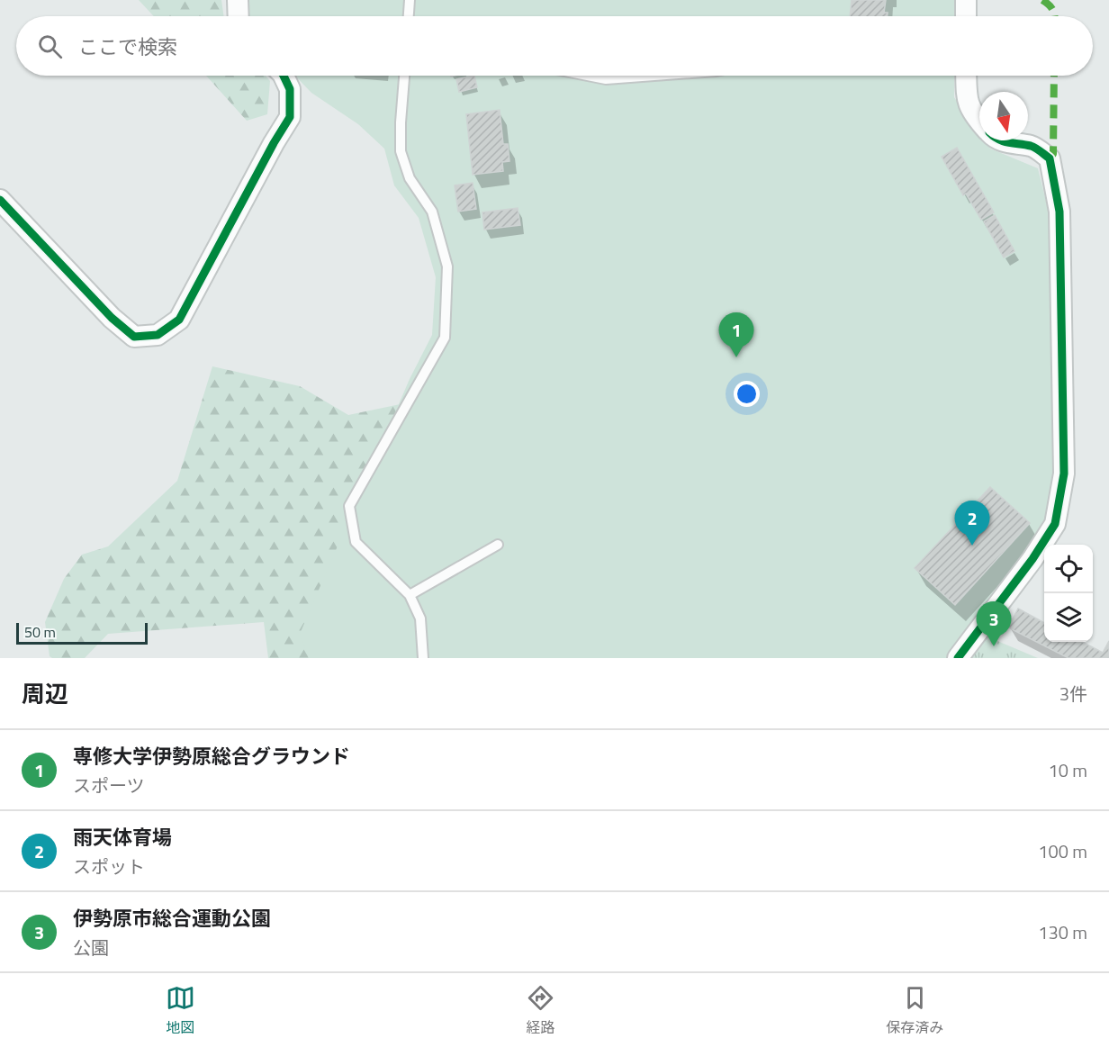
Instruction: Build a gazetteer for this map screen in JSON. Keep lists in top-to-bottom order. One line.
{"scale_bar":"50 m","north":"bottom","page":{"search":"ここで検索","pins":["1","2","3"],"scale":"50 m","heading":["周辺","3件"],"list":[{"mark":"1","name":"専修大学伊勢原総合グラウンド","note":"スポーツ","value":"10 m"},{"mark":"2","name":"雨天体育場","note":"スポット","value":"100 m"},{"mark":"3","name":"伊勢原市総合運動公園","note":"公園","value":"130 m"}],"nav":["地図","経路","保存済み"]}}
